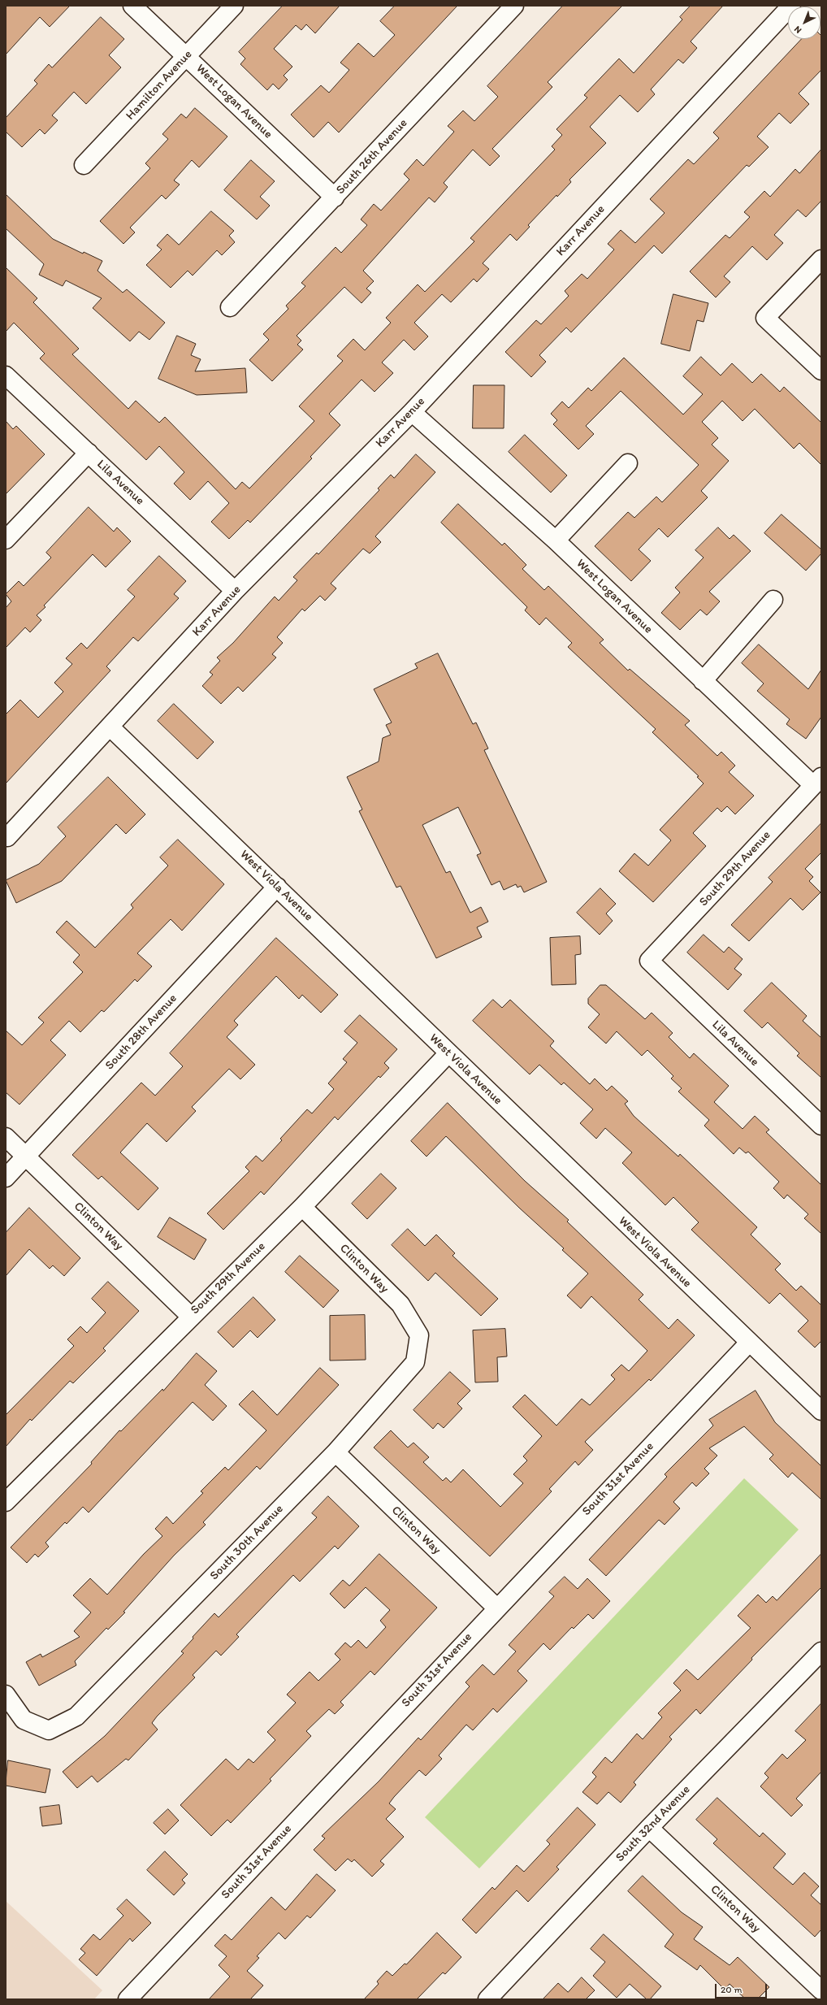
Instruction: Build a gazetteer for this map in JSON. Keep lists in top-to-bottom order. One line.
{"streets":{"street":["Hamilton Avenue","West Logan Avenue","South 26th Avenue","Karr Avenue","Lila Avenue","South 29th Avenue","West Viola Avenue","South 28th Avenue","Clinton Way","South 31st Avenue","South 30th Avenue","South 32nd Avenue"]},"crossings":[["Hamilton Avenue","West Logan Avenue"],["West Logan Avenue","South 26th Avenue"],["West Logan Avenue","Karr Avenue"],["West Logan Avenue","South 29th Avenue"],["Karr Avenue","Lila Avenue"],["Karr Avenue","West Viola Avenue"],["Lila Avenue","South 29th Avenue"],["South 29th Avenue","West Viola Avenue"],["South 29th Avenue","Clinton Way"],["West Viola Avenue","South 28th Avenue"],["West Viola Avenue","South 31st Avenue"],["South 28th Avenue","Clinton Way"],["Clinton Way","South 31st Avenue"],["Clinton Way","South 30th Avenue"],["Clinton Way","South 32nd Avenue"]],"scale_bar":"20 m","north":"bottom left"}
